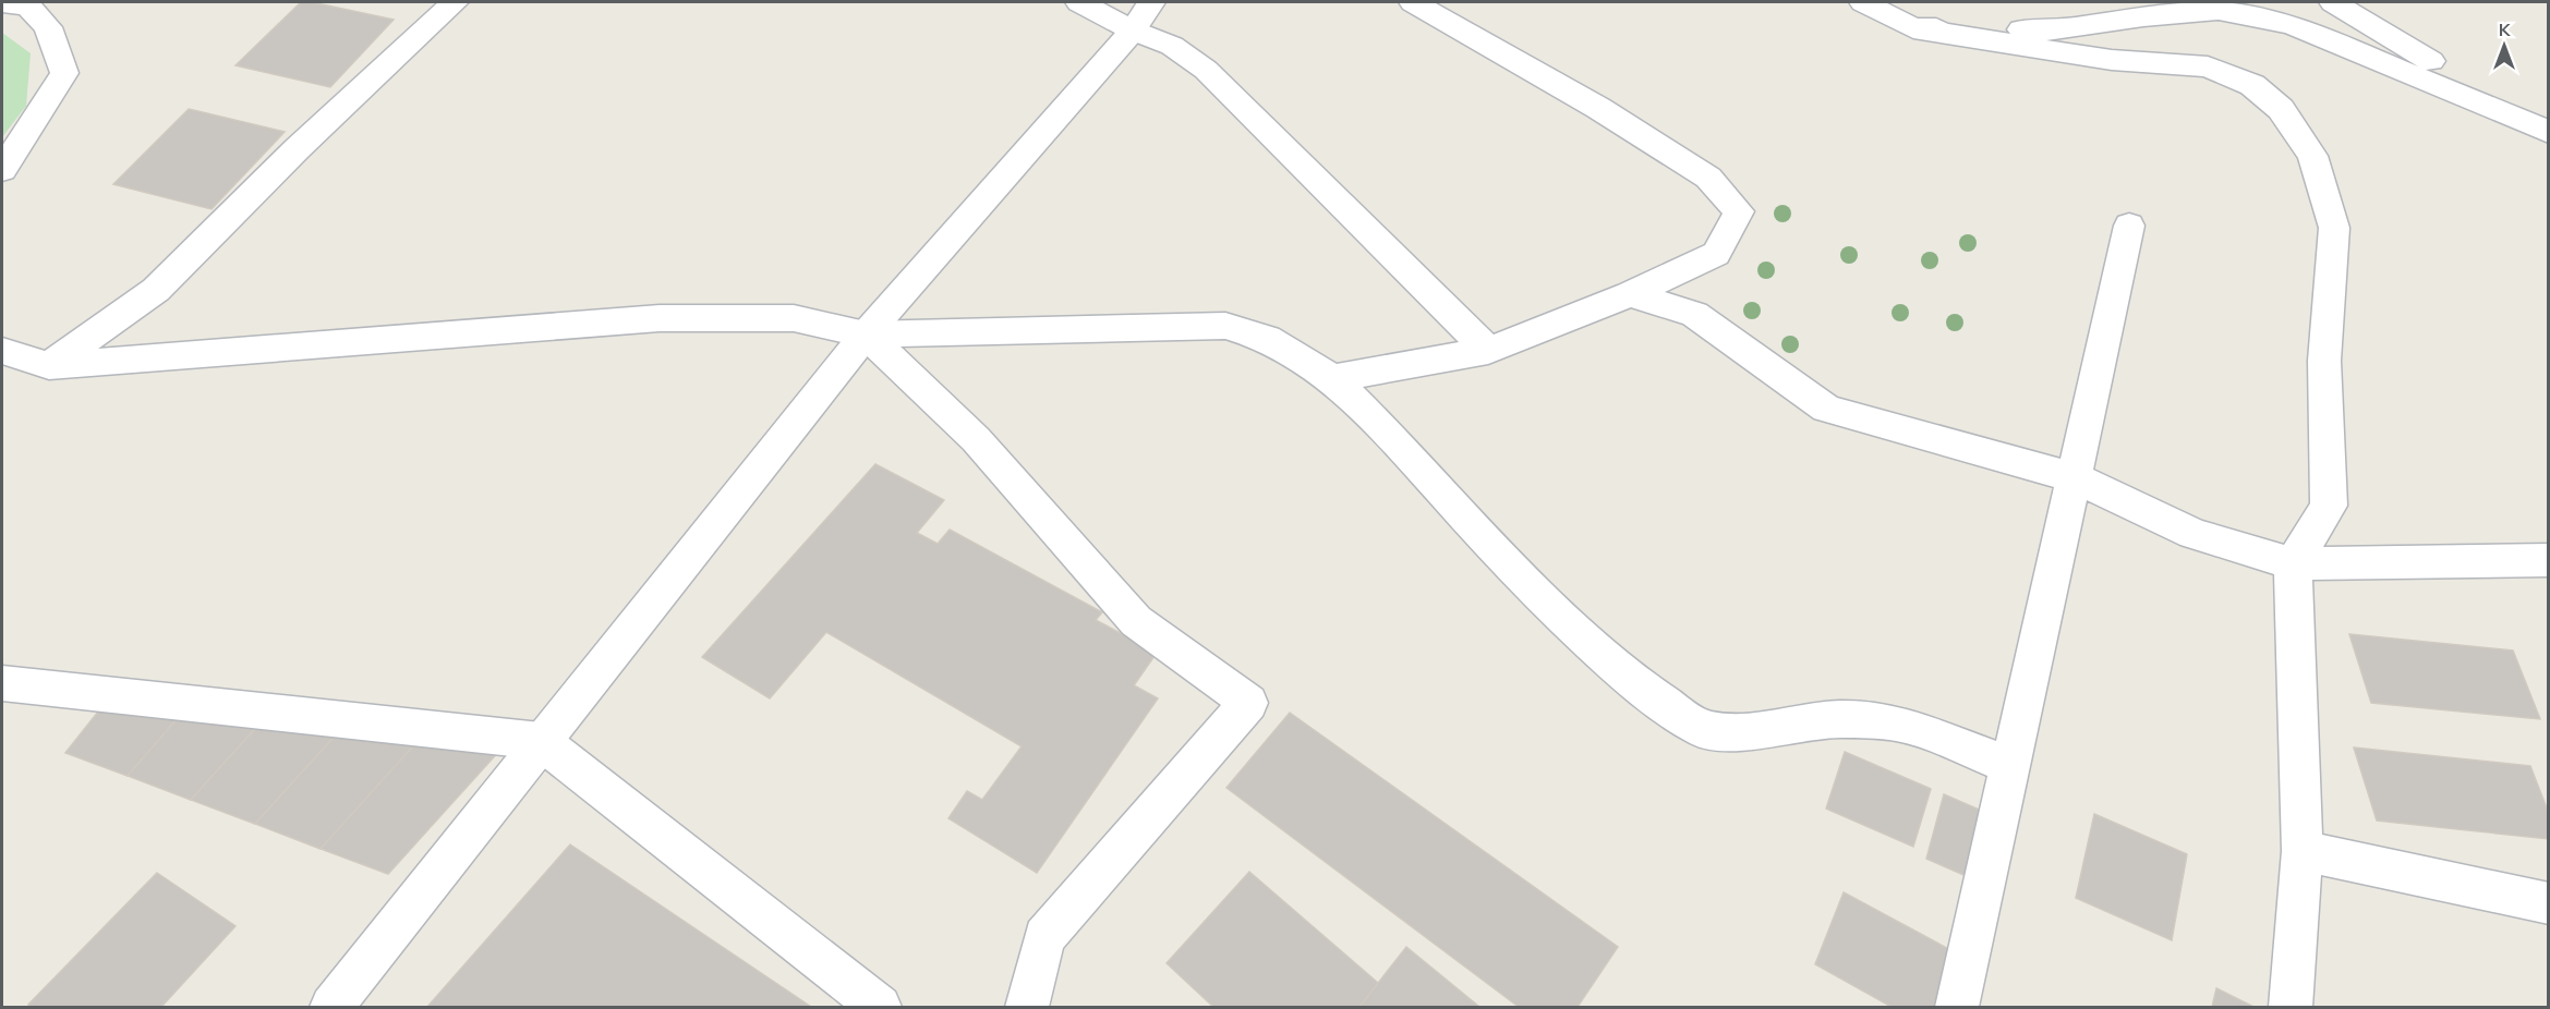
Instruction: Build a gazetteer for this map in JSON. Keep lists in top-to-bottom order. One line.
{"north":"top"}
